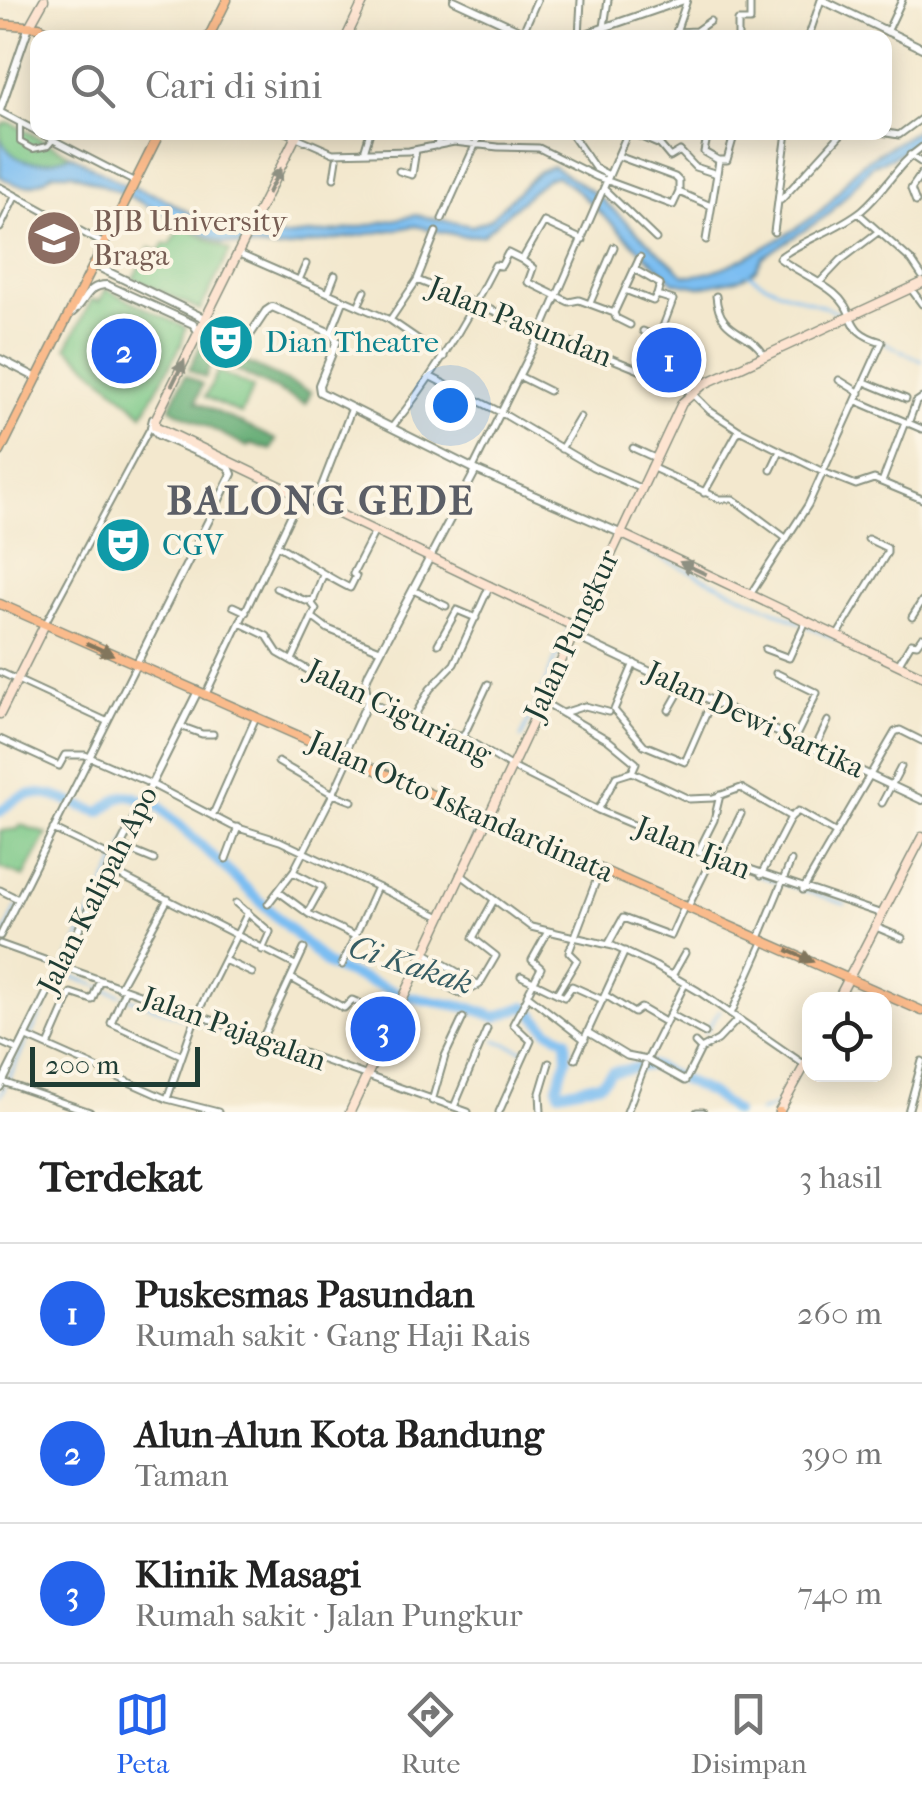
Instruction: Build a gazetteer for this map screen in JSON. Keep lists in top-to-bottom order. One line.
{"streets":{"main road":["Jalan Pungkur","Jalan Otto Iskandardinata"],"street":["Jalan Pasundan","Jalan Ciguriang","Jalan Dewi Sartika","Jalan Ijan","Jalan Kalipah Apo","Jalan Pajagalan"]},"crossings":[["Jalan Pasundan","Jalan Pungkur"],["Jalan Pungkur","Jalan Ciguriang"],["Jalan Pungkur","Jalan Dewi Sartika"],["Jalan Pungkur","Jalan Otto Iskandardinata"],["Jalan Pungkur","Jalan Ijan"],["Jalan Pungkur","Jalan Pajagalan"],["Jalan Ciguriang","Jalan Ijan"],["Jalan Otto Iskandardinata","Jalan Kalipah Apo"],["Jalan Kalipah Apo","Jalan Pajagalan"]],"districts":["BALONG GEDE"],"water":["Ci Kakak"],"places":{"school or university":["BJB University Braga"],"theatre":["Dian Theatre","CGV"]},"scale_bar":"200 m","page":{"search":"Cari di sini","pins":["2","1","3"],"scale":"200 m","heading":["Terdekat","3 hasil"],"list":[{"mark":"1","name":"Puskesmas Pasundan","note":"Rumah sakit · Gang Haji Rais","value":"260 m"},{"mark":"2","name":"Alun-Alun Kota Bandung","note":"Taman","value":"390 m"},{"mark":"3","name":"Klinik Masagi","note":"Rumah sakit · Jalan Pungkur","value":"740 m"}],"nav":["Peta","Rute","Disimpan"]}}
